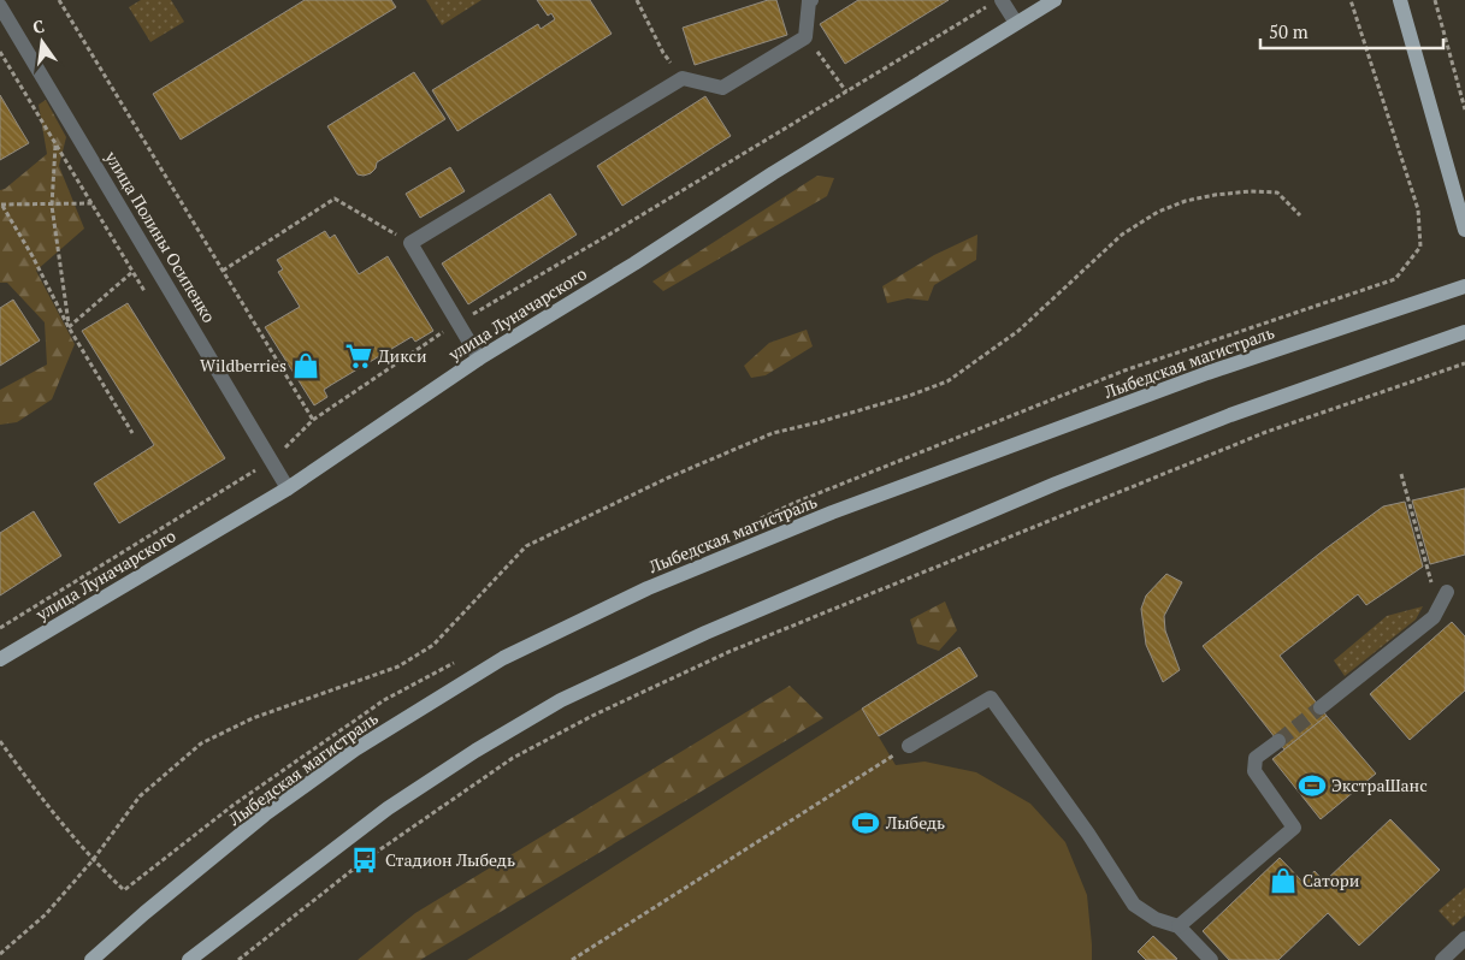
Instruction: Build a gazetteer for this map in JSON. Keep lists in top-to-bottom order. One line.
{"streets":{"main road":["улица Луначарского","Лыбедская магистраль"],"street":["улица Полины Осипенко"]},"crossings":[["улица Полины Осипенко","улица Луначарского"]],"places":{"supermarket":["Дикси"],"shop":["Wildberries","Сатори"],"sports":["ЭкстраШанс","Лыбедь"],"bus stop":["Стадион Лыбедь"]},"scale_bar":"50 m","north":"top"}
